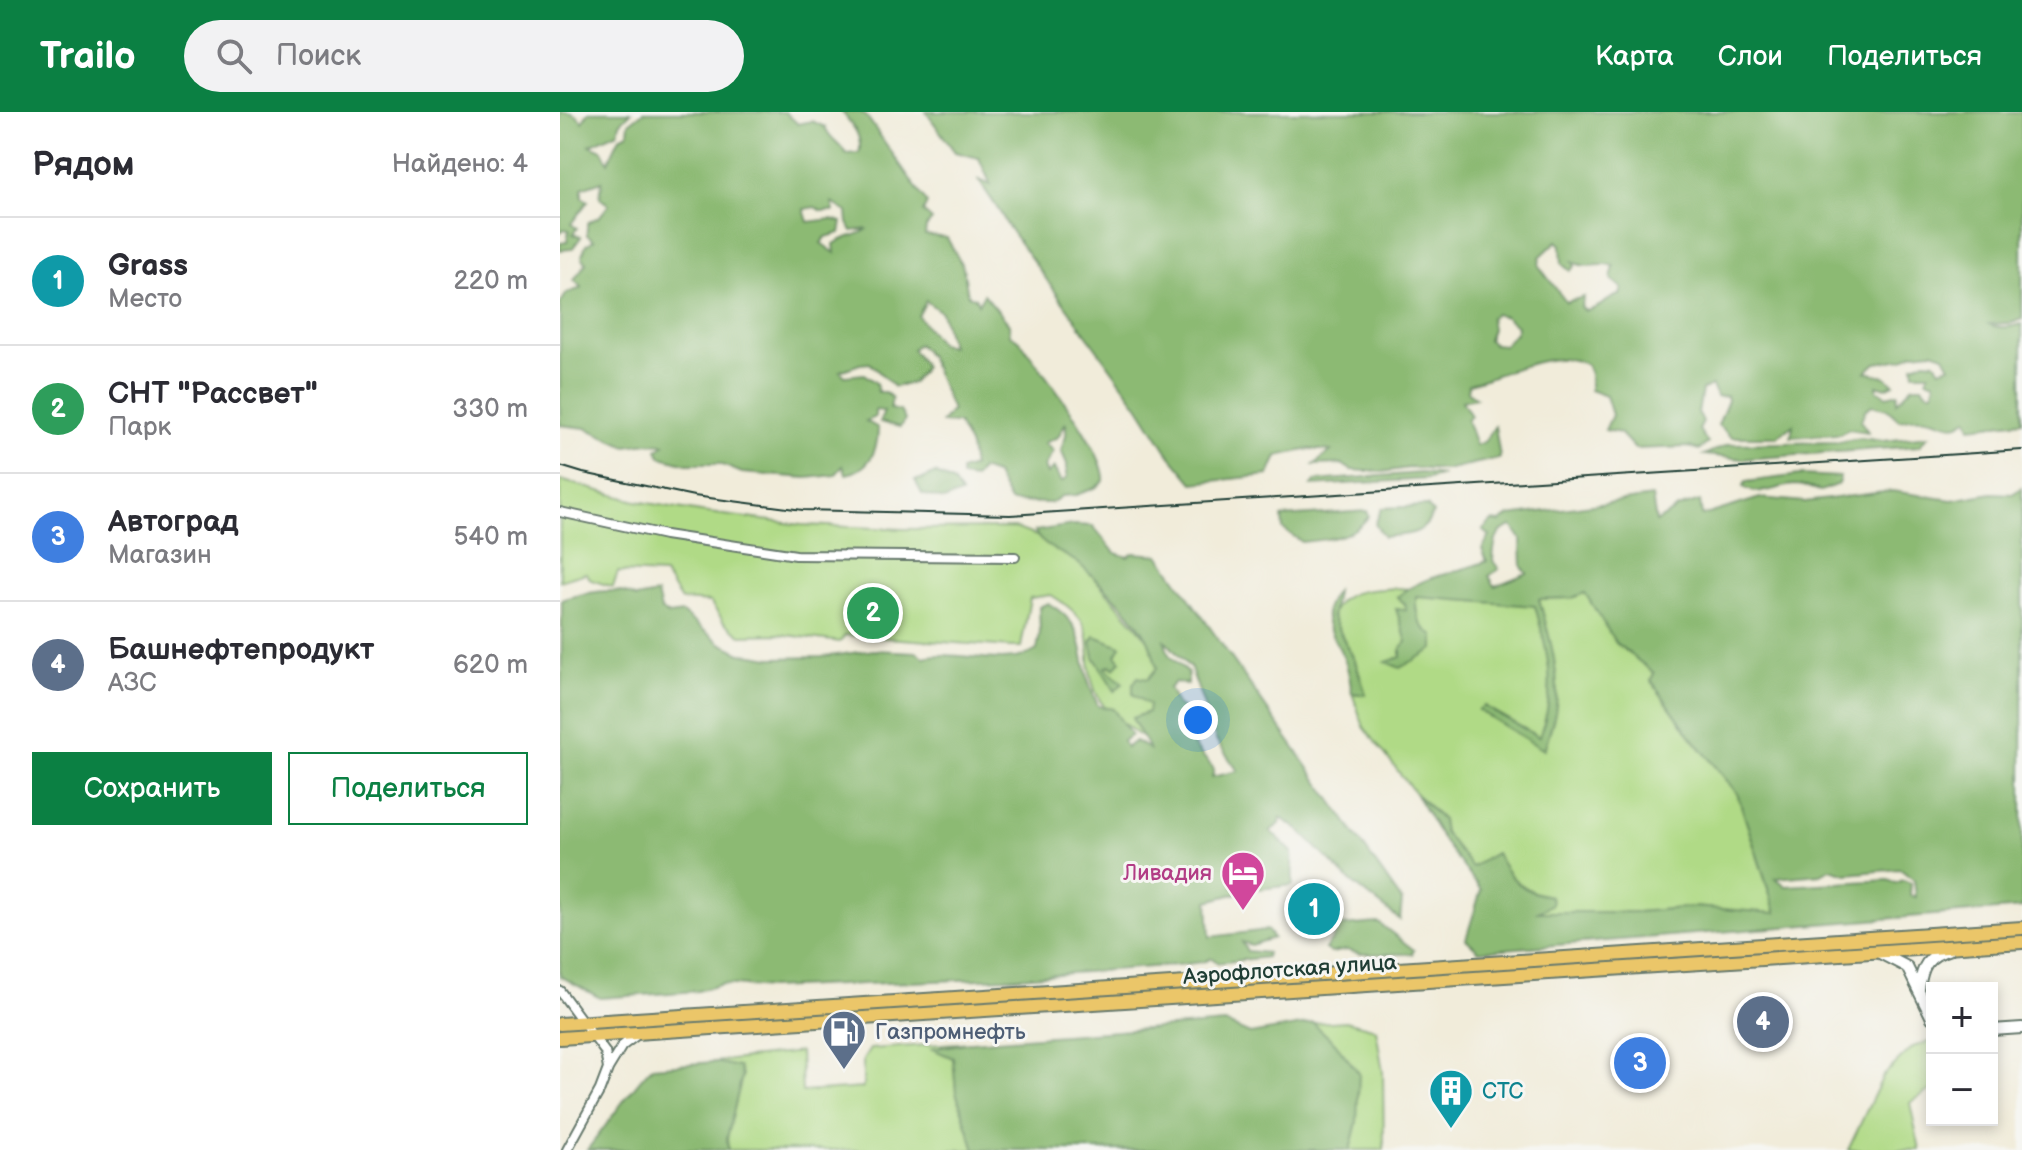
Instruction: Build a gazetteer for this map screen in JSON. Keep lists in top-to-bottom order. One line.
{"streets":{"main road":["Аэрофлотская улица"]},"places":{"hotel":["Ливадия"],"fuel station":["Газпромнефть"],"building":["СТС"]},"page":{"header":"Trailo","search":"Поиск","nav":["Карта","Слои","Поделиться"],"heading":["Рядом","Найдено: 4"],"list":[{"mark":"1","name":"Grass","note":"Место","value":"220 m"},{"mark":"2","name":"СНТ \"Рассвет\"","note":"Парк","value":"330 m"},{"mark":"3","name":"Автоград","note":"Магазин","value":"540 m"},{"mark":"4","name":"Башнефтепродукт","note":"АЗС","value":"620 m"}],"pins":["2","1","4","3"],"buttons":["Сохранить","Поделиться"],"map_buttons":["+","−"]}}
